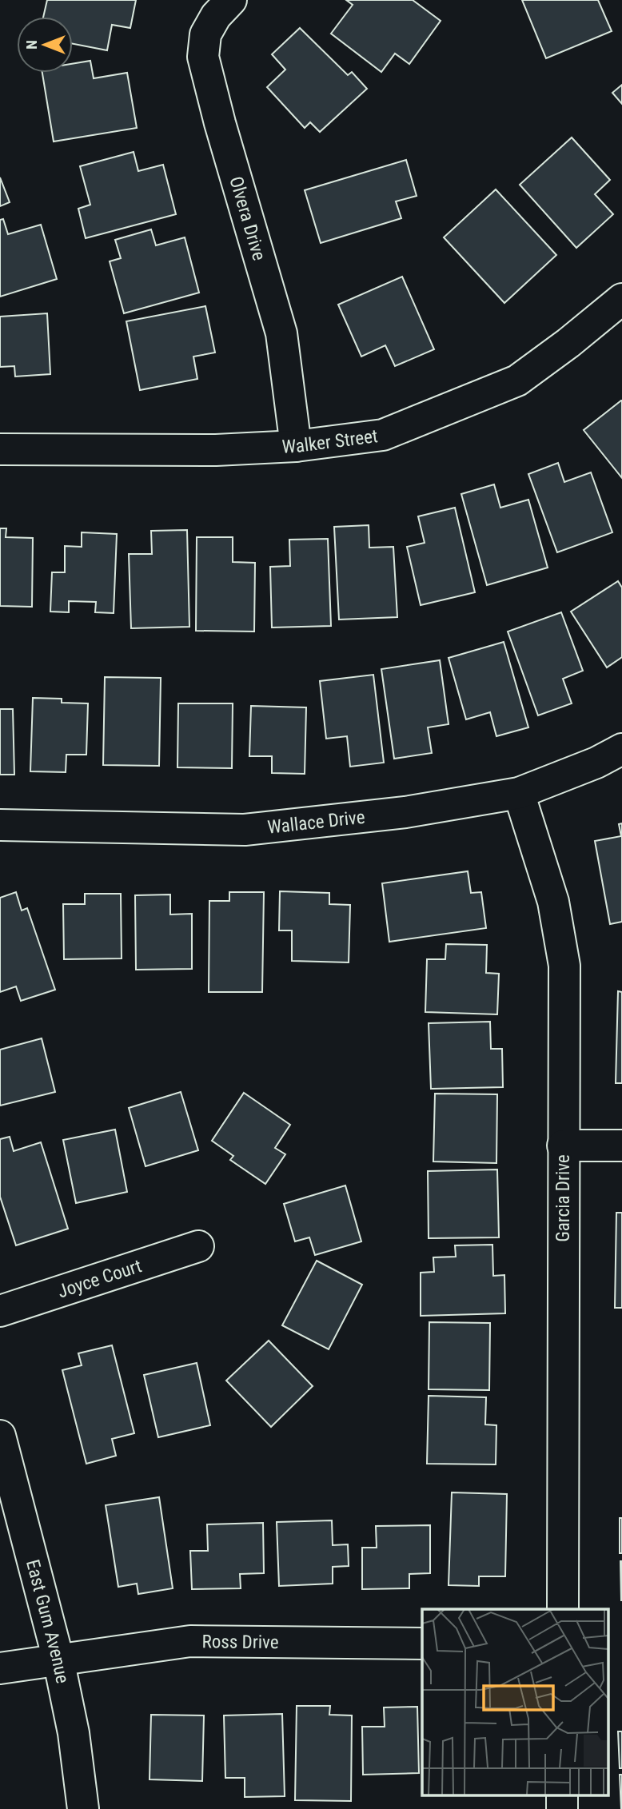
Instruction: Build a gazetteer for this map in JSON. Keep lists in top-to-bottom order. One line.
{"streets":{"street":["Olvera Drive","Walker Street","Wallace Drive","Garcia Drive","Joyce Court","East Gum Avenue","Ross Drive"]},"crossings":[["Olvera Drive","Walker Street"],["Wallace Drive","Garcia Drive"],["East Gum Avenue","Ross Drive"]],"north":"left"}
